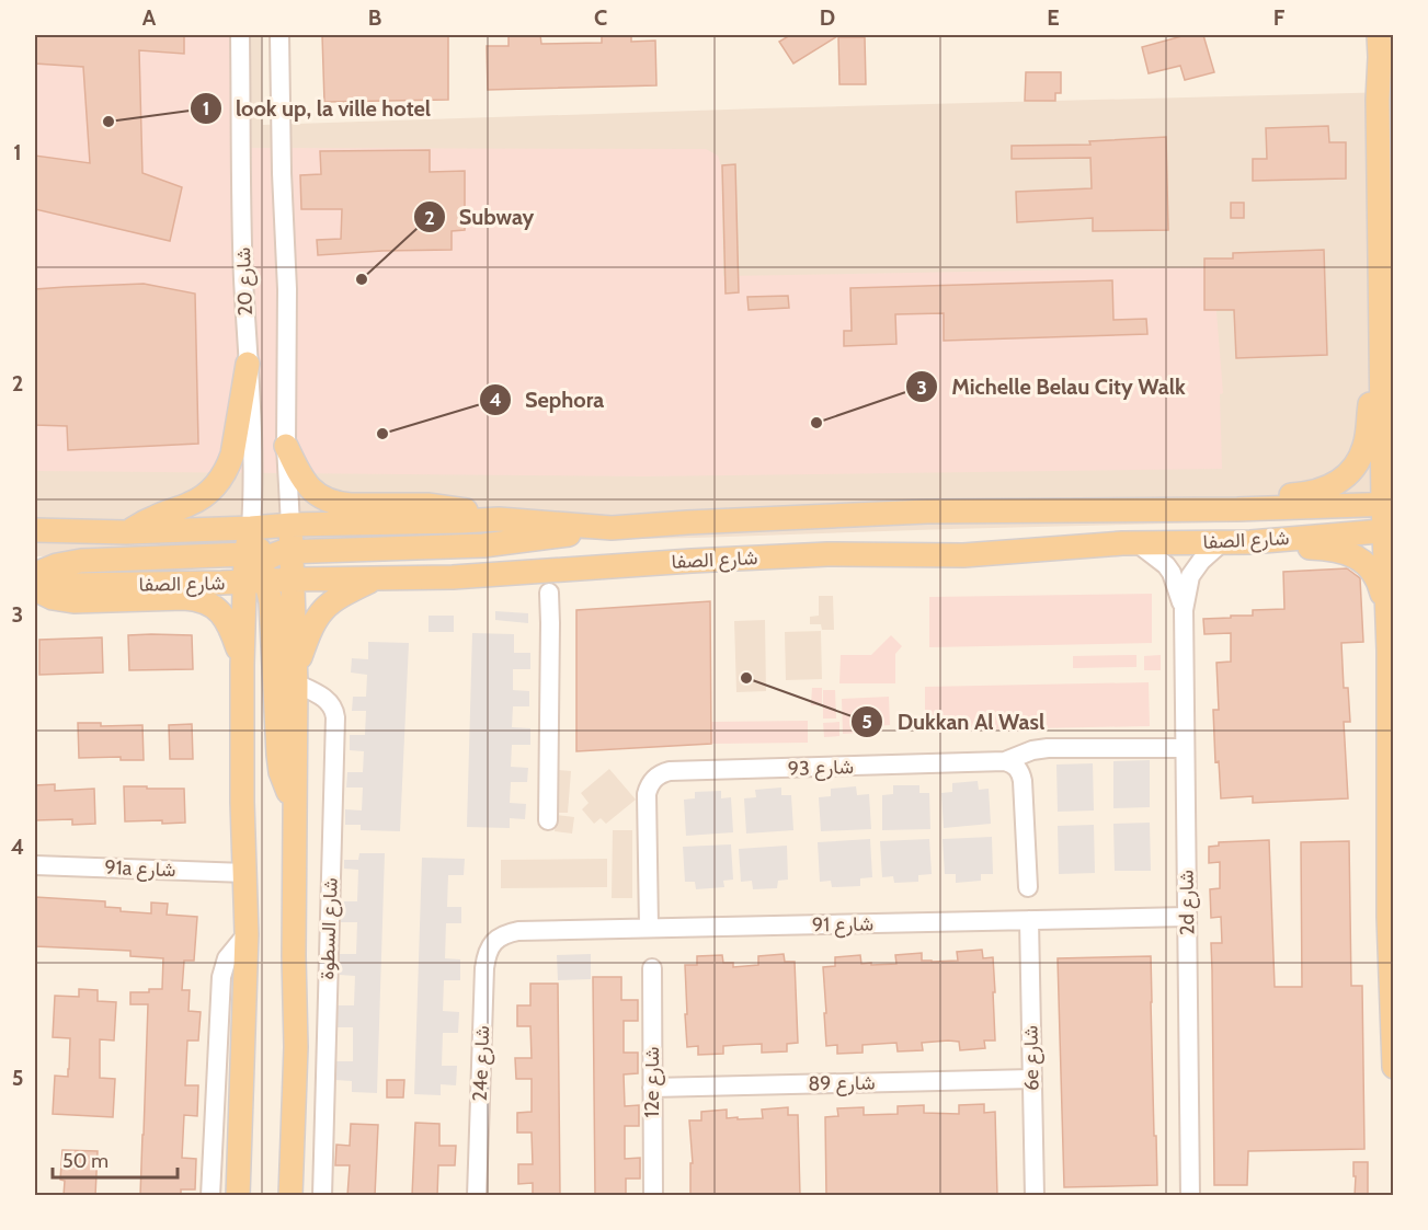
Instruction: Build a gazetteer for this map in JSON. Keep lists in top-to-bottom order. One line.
{"streets":{"main road":["شارع الصفا","شارع السطوة"],"street":["شارع 20","شارع 93","91a شارع","2d شارع","شارع 91","6e شارع","24e شارع","12e شارع","شارع 89"]},"crossings":[["شارع 20","شارع الصفا"],["شارع الصفا","2d شارع"],["شارع الصفا","شارع السطوة"],["شارع 93","شارع 91"],["2d شارع","شارع 91"],["شارع 91","6e شارع"],["شارع 91","24e شارع"],["6e شارع","شارع 89"],["12e شارع","شارع 89"]],"places":["look up, la ville hotel","Subway","Michelle Belau City Walk","Sephora","Dukkan Al Wasl"],"scale_bar":"50 m","grid":{"columns":["A","B","C","D","E","F"],"rows":["1","2","3","4","5"]}}
